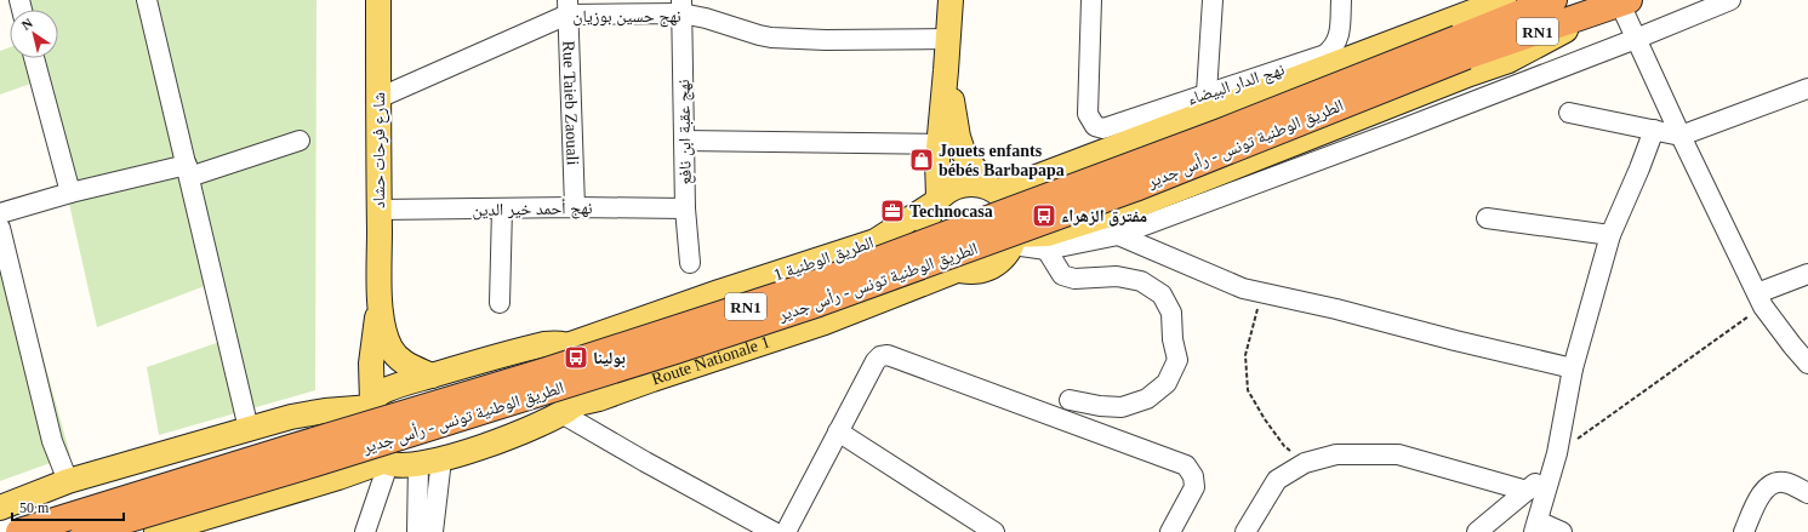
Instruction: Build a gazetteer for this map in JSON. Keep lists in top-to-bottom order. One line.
{"streets":{"highway":["RN1","الطريق الوطنية تونس - رأس جدير"],"main road":["شارع فرحات حشاد","الطريق الوطنية 1","Route Nationale 1"],"street":["نهج حسين بوزيان","نهج الدار البيضاء","Rue Taieb Zaouali","نهج عقبة ابن نافع","نهج أحمد خير الدين"]},"crossings":[["نهج حسين بوزيان","Rue Taieb Zaouali"],["نهج حسين بوزيان","نهج عقبة ابن نافع"],["نهج حسين بوزيان","شارع فرحات حشاد"],["RN1","الطريق الوطنية 1"],["RN1","Route Nationale 1"],["Rue Taieb Zaouali","نهج أحمد خير الدين"],["نهج عقبة ابن نافع","نهج أحمد خير الدين"],["شارع فرحات حشاد","نهج أحمد خير الدين"],["الطريق الوطنية 1","Route Nationale 1"]],"places":{"shop":["Jouets enfants bébés Barbapapa"],"office":["Technocasa"],"bus stop":["مفترق الزهراء","بولينا"]},"scale_bar":"50 m","north":"top left"}
